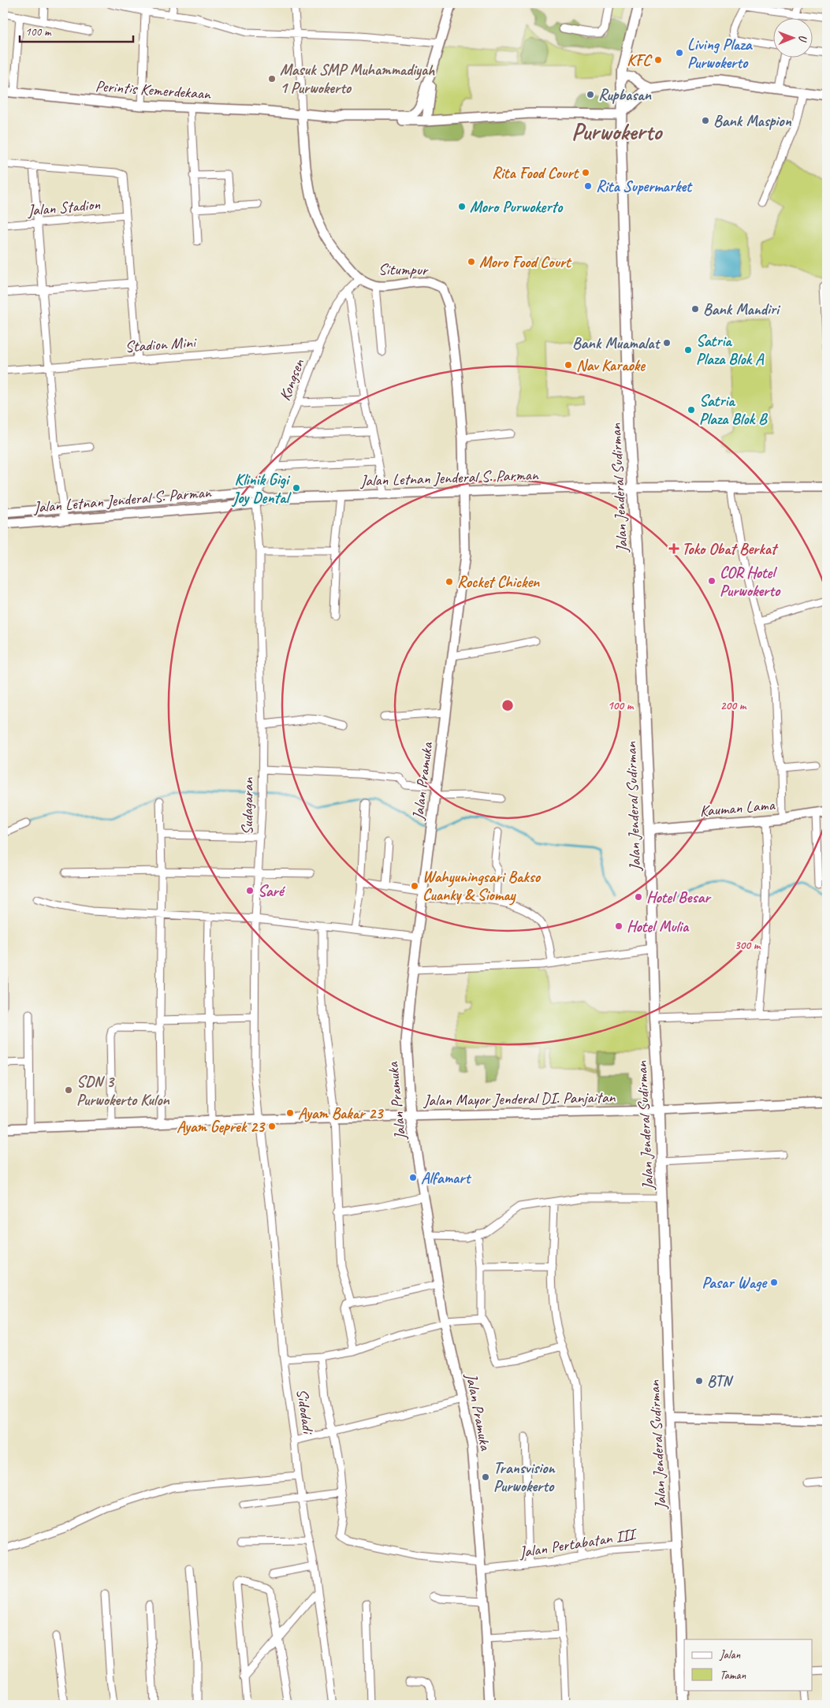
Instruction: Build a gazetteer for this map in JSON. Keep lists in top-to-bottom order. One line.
{"streets":{"main road":["Jalan Jenderal Sudirman"],"street":["Perintis Kemerdekaan","Jalan Stadion","Situmpur","Stadion Mini","Kongsen","Jalan Letnan Jenderal S. Parman","Jalan Pramuka","Sudagaran","Kauman Lama","Jalan Mayor Jenderal DI. Panjaitan","Sidodadi","Jalan Pertabatan III"]},"crossings":[["Perintis Kemerdekaan","Situmpur"],["Situmpur","Kongsen"],["Situmpur","Jalan Letnan Jenderal S. Parman"],["Situmpur","Jalan Pramuka"],["Stadion Mini","Kongsen"],["Kongsen","Jalan Letnan Jenderal S. Parman"],["Kongsen","Sudagaran"],["Jalan Letnan Jenderal S. Parman","Jalan Jenderal Sudirman"],["Jalan Letnan Jenderal S. Parman","Jalan Pramuka"],["Jalan Letnan Jenderal S. Parman","Sudagaran"],["Jalan Jenderal Sudirman","Kauman Lama"],["Jalan Jenderal Sudirman","Jalan Mayor Jenderal DI. Panjaitan"],["Jalan Jenderal Sudirman","Jalan Pertabatan III"],["Jalan Pramuka","Jalan Mayor Jenderal DI. Panjaitan"],["Jalan Pramuka","Jalan Pertabatan III"],["Sudagaran","Jalan Mayor Jenderal DI. Panjaitan"],["Sudagaran","Sidodadi"],["Jalan Mayor Jenderal DI. Panjaitan","Sidodadi"]],"districts":["Purwokerto"],"places":{"other":["Living Plaza Purwokerto","KFC","Masuk SMP Muhammadiyah 1 Purwokerto","Rupbasan","Bank Maspion","Rita Food Court","Rita Supermarket","Moro Purwokerto","Moro Food Court","Bank Mandiri","Bank Muamalat","Satria Plaza Blok A","Nav Karaoke","Satria Plaza Blok B","Klinik Gigi Joy Dental","COR Hotel Purwokerto","Rocket Chicken","Wahyuningsari Bakso Cuanky & Siomay","Saré","Hotel Besar","Hotel Mulia","SDN 3 Purwokerto Kulon","Ayam Bakar 23","Ayam Geprek 23","Alfamart","Pasar Wage","BTN","Transvision Purwokerto"],"health":["Toko Obat Berkat"]},"legend":["Jalan","Taman"],"scale_bar":"100 m","north":"right","rings":["100 m","200 m","300 m"]}
